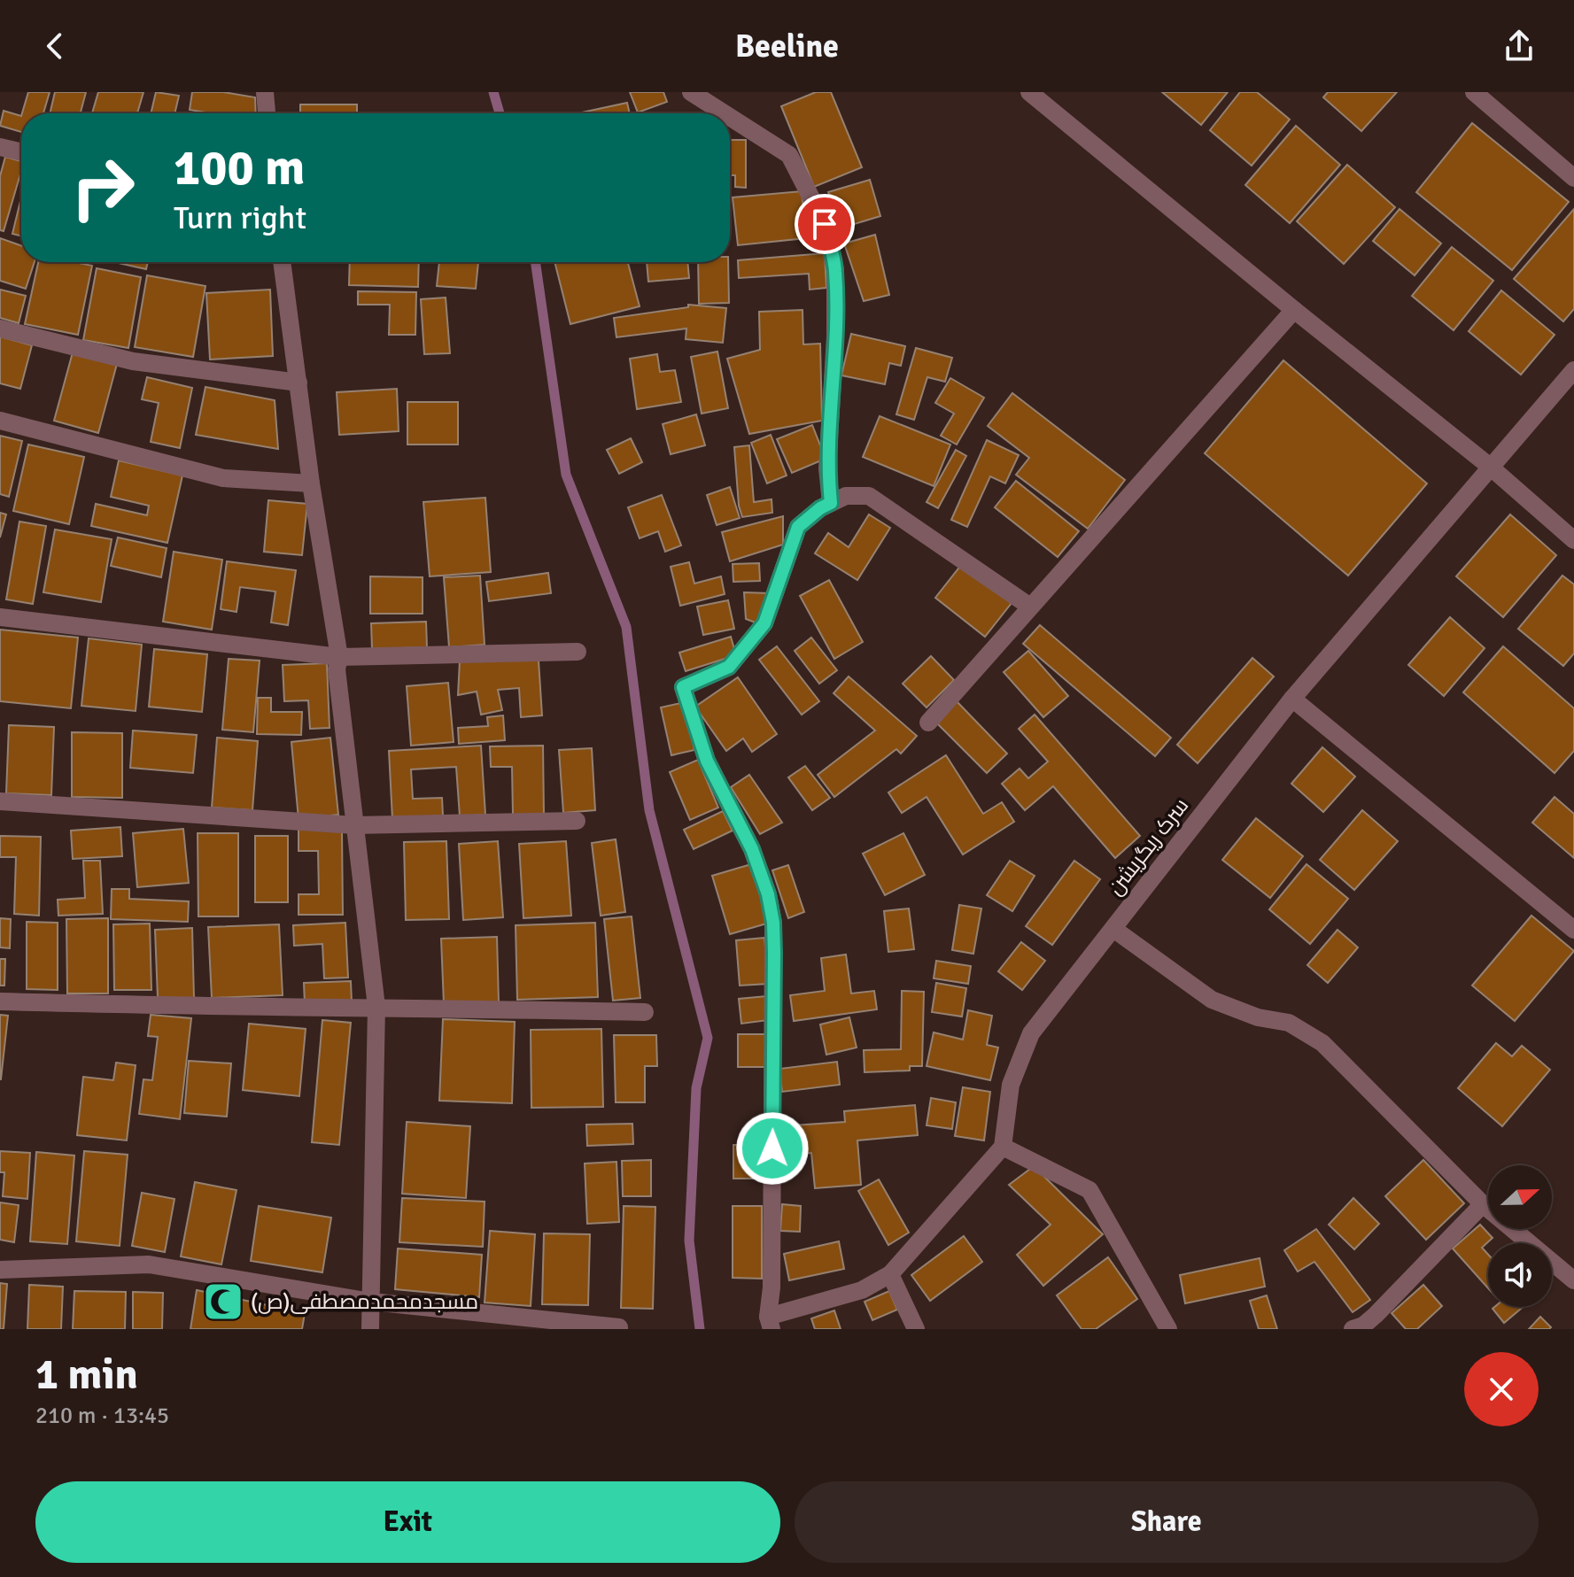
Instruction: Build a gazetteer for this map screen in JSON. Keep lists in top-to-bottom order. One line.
{"streets":{"street":["سرک ریگریشن"]},"places":{"mosque":["مسجدمحمدمصطفی(ص)"]},"north":"right","page":{"header":"Beeline","turn":["100 m","Turn right"],"heading":["1 min","210 m · 13:45"],"buttons":["Exit","Share"]}}
